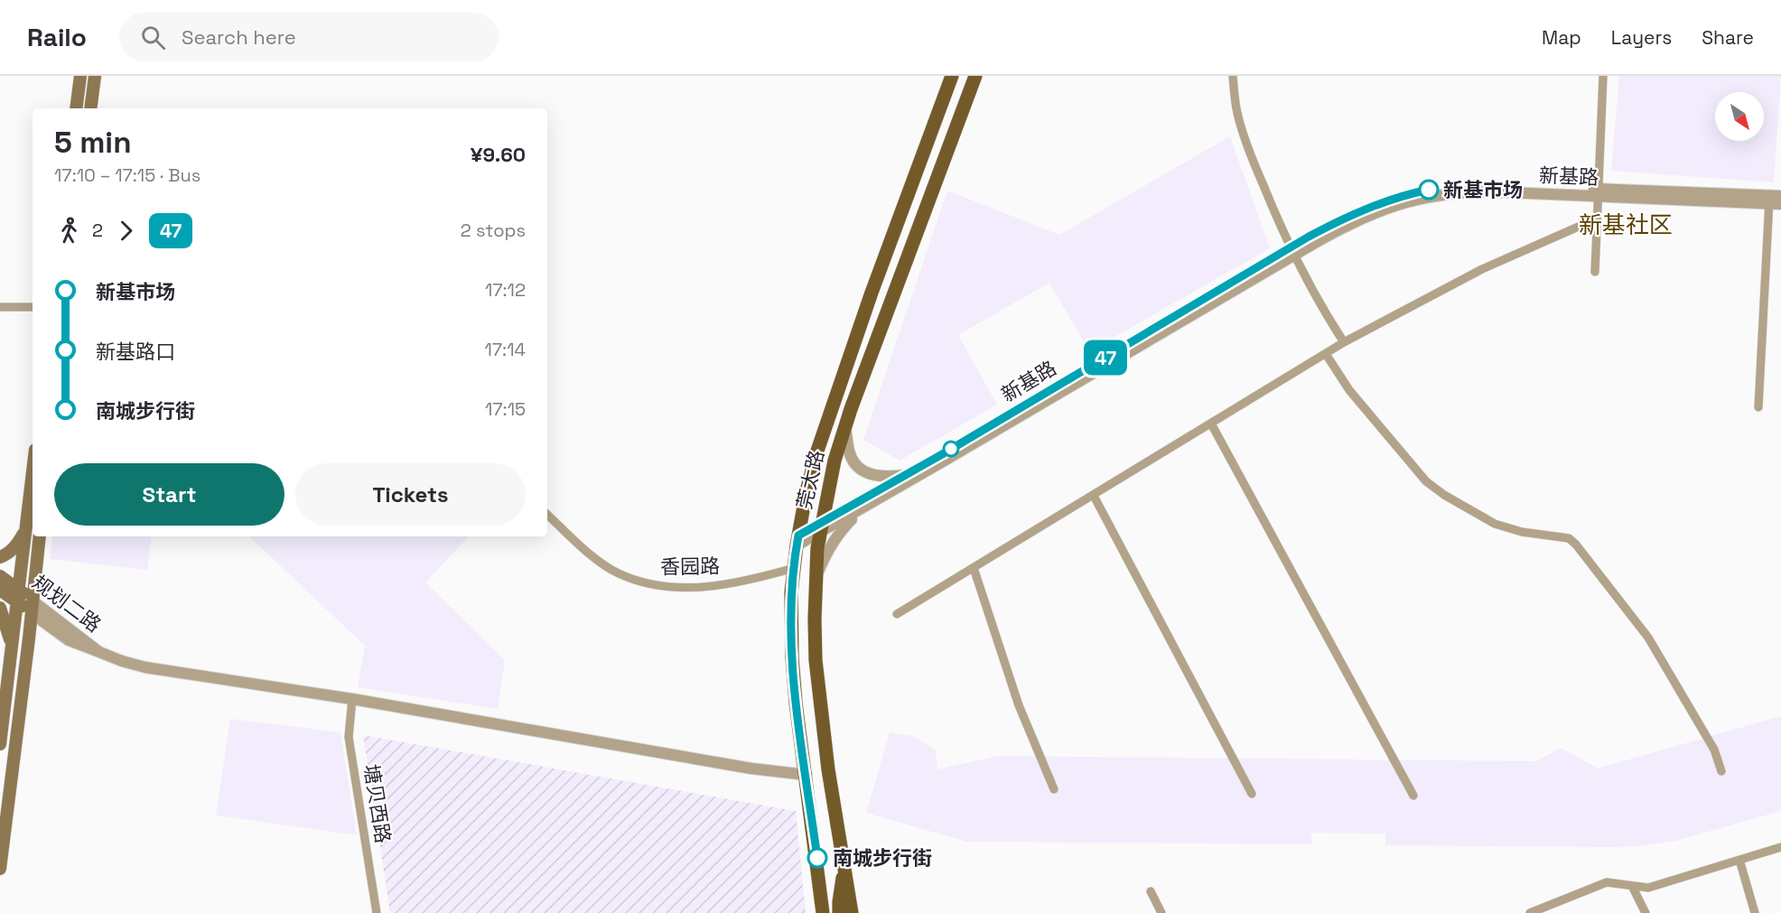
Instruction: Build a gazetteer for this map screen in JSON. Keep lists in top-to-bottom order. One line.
{"streets":{"main road":["莞太路","规划二路"],"street":["新基路","香园路","塘贝西路"]},"crossings":[["新基路","莞太路"],["莞太路","香园路"],["莞太路","规划二路"],["规划二路","塘贝西路"]],"districts":["新基社区"],"places":["新基市场","南城步行街"],"lines":["bus line 47"],"north":"bottom right","page":{"header":"Railo","search":"Search here","nav":["Map","Layers","Share"],"on_map":"47","heading":["5 min","17:10 – 17:15 · Bus","¥9.60"],"legs":["2","47","2 stops"],"list":[{"name":"新基市场","value":"17:12"},{"name":"新基路口","value":"17:14"},{"name":"南城步行街","value":"17:15"}],"buttons":["Start","Tickets"]}}
